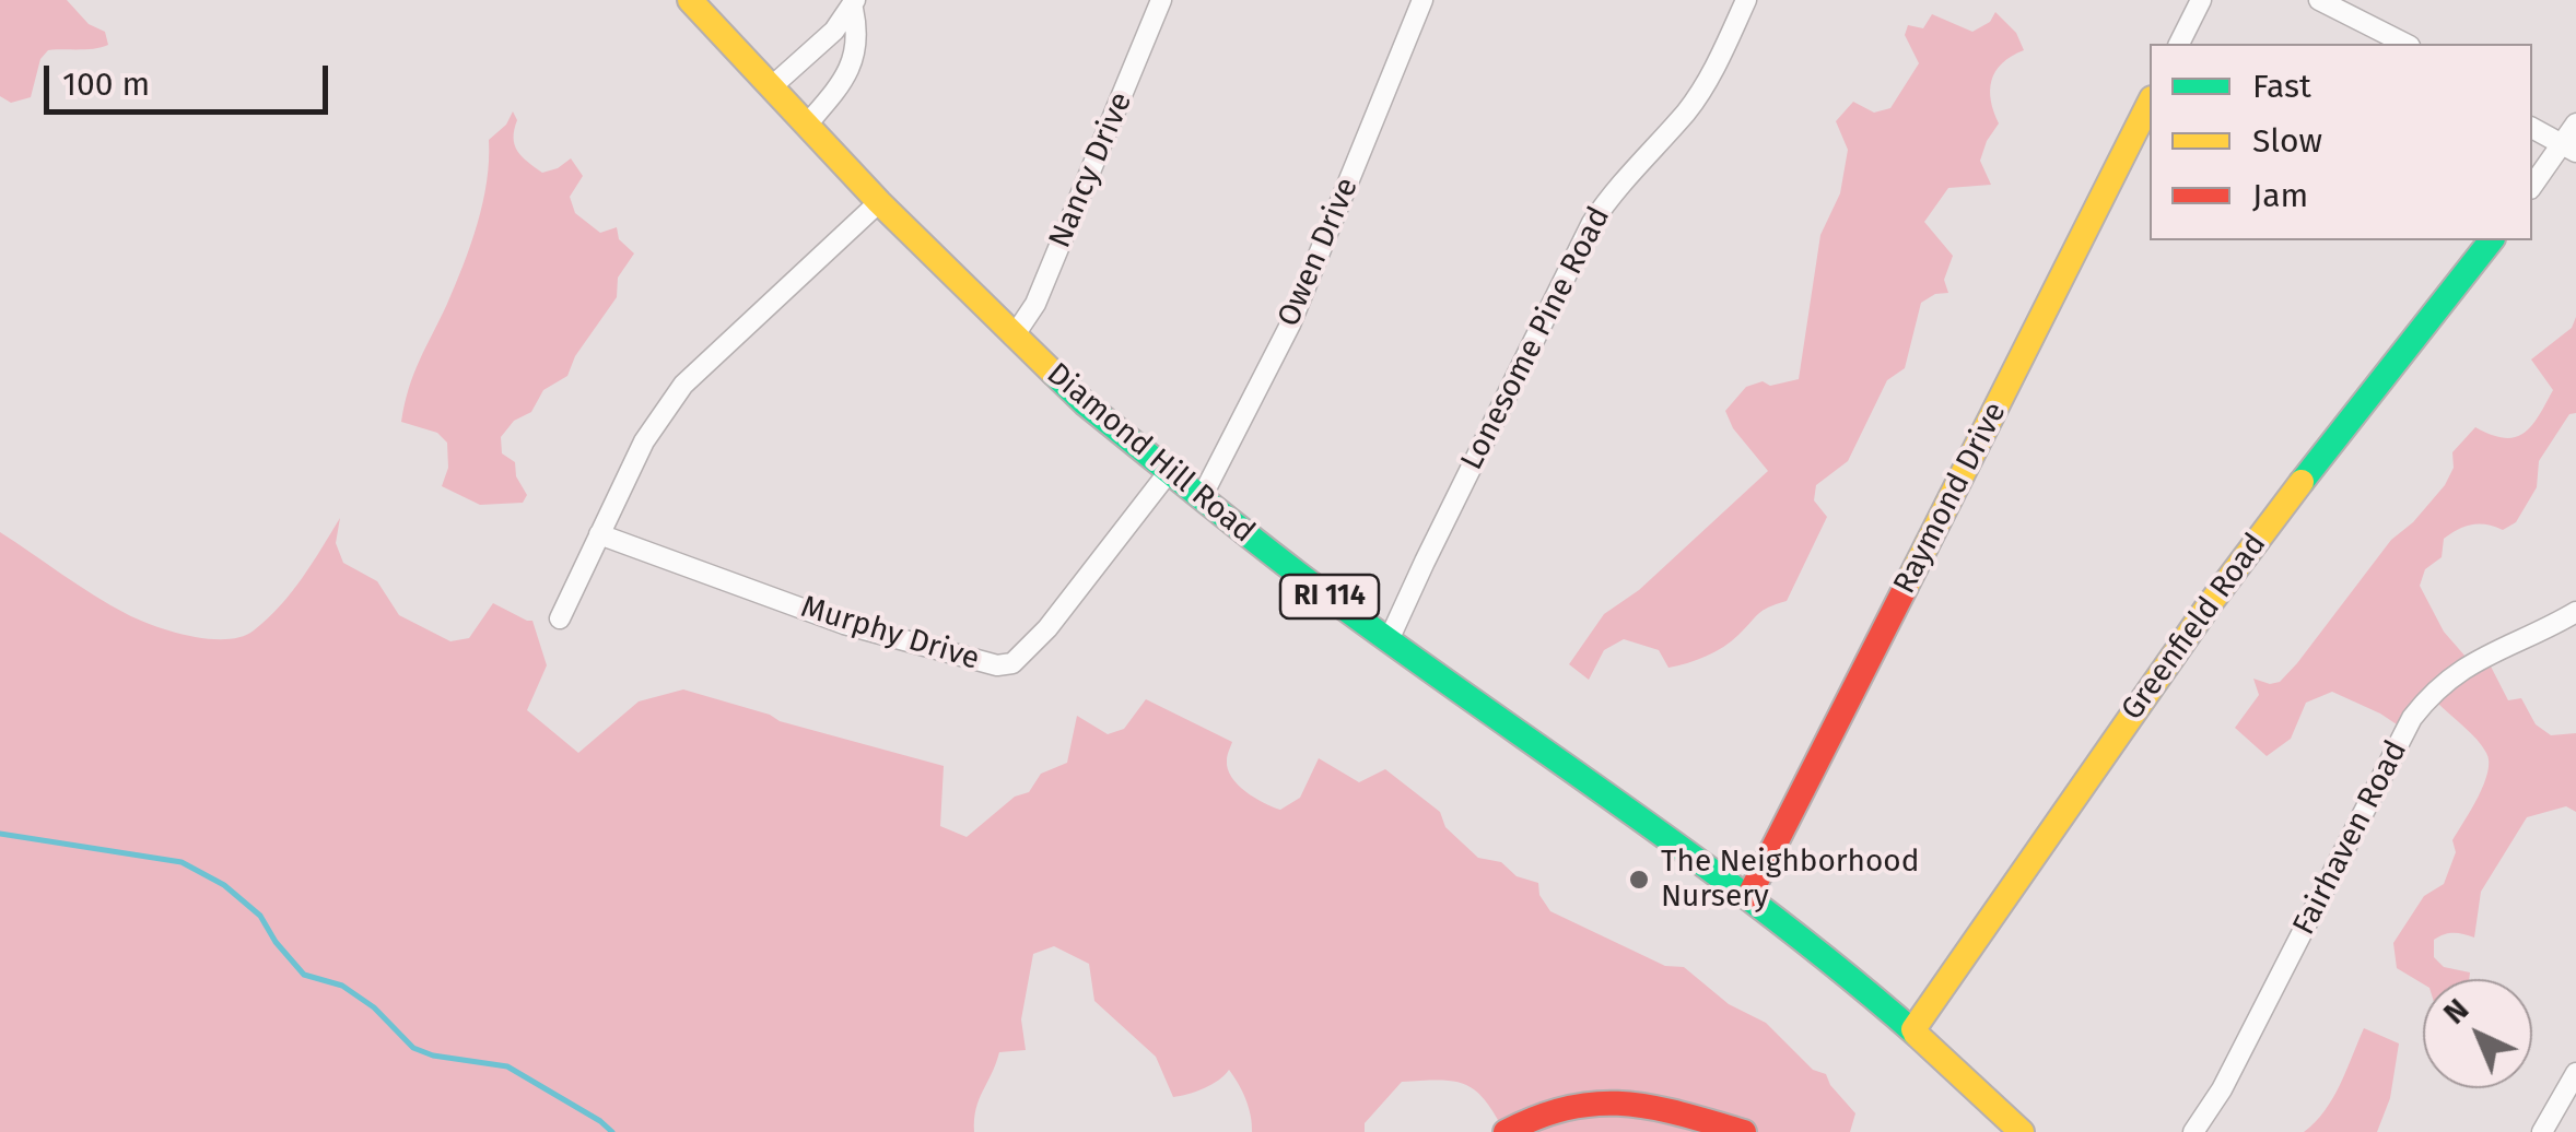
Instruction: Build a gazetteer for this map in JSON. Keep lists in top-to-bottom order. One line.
{"streets":{"street":["Nancy Drive","Owen Drive","Lonesome Pine Road","Diamond Hill Road","Raymond Drive","RI 114","Greenfield Road","Murphy Drive","Fairhaven Road"]},"crossings":[["Nancy Drive","Diamond Hill Road"],["Owen Drive","Diamond Hill Road"],["Lonesome Pine Road","Diamond Hill Road"],["Diamond Hill Road","Raymond Drive"],["Diamond Hill Road","Greenfield Road"],["Diamond Hill Road","Murphy Drive"]],"places":["The Neighborhood Nursery"],"legend":["Fast","Slow","Jam"],"scale_bar":"100 m","north":"top left"}
